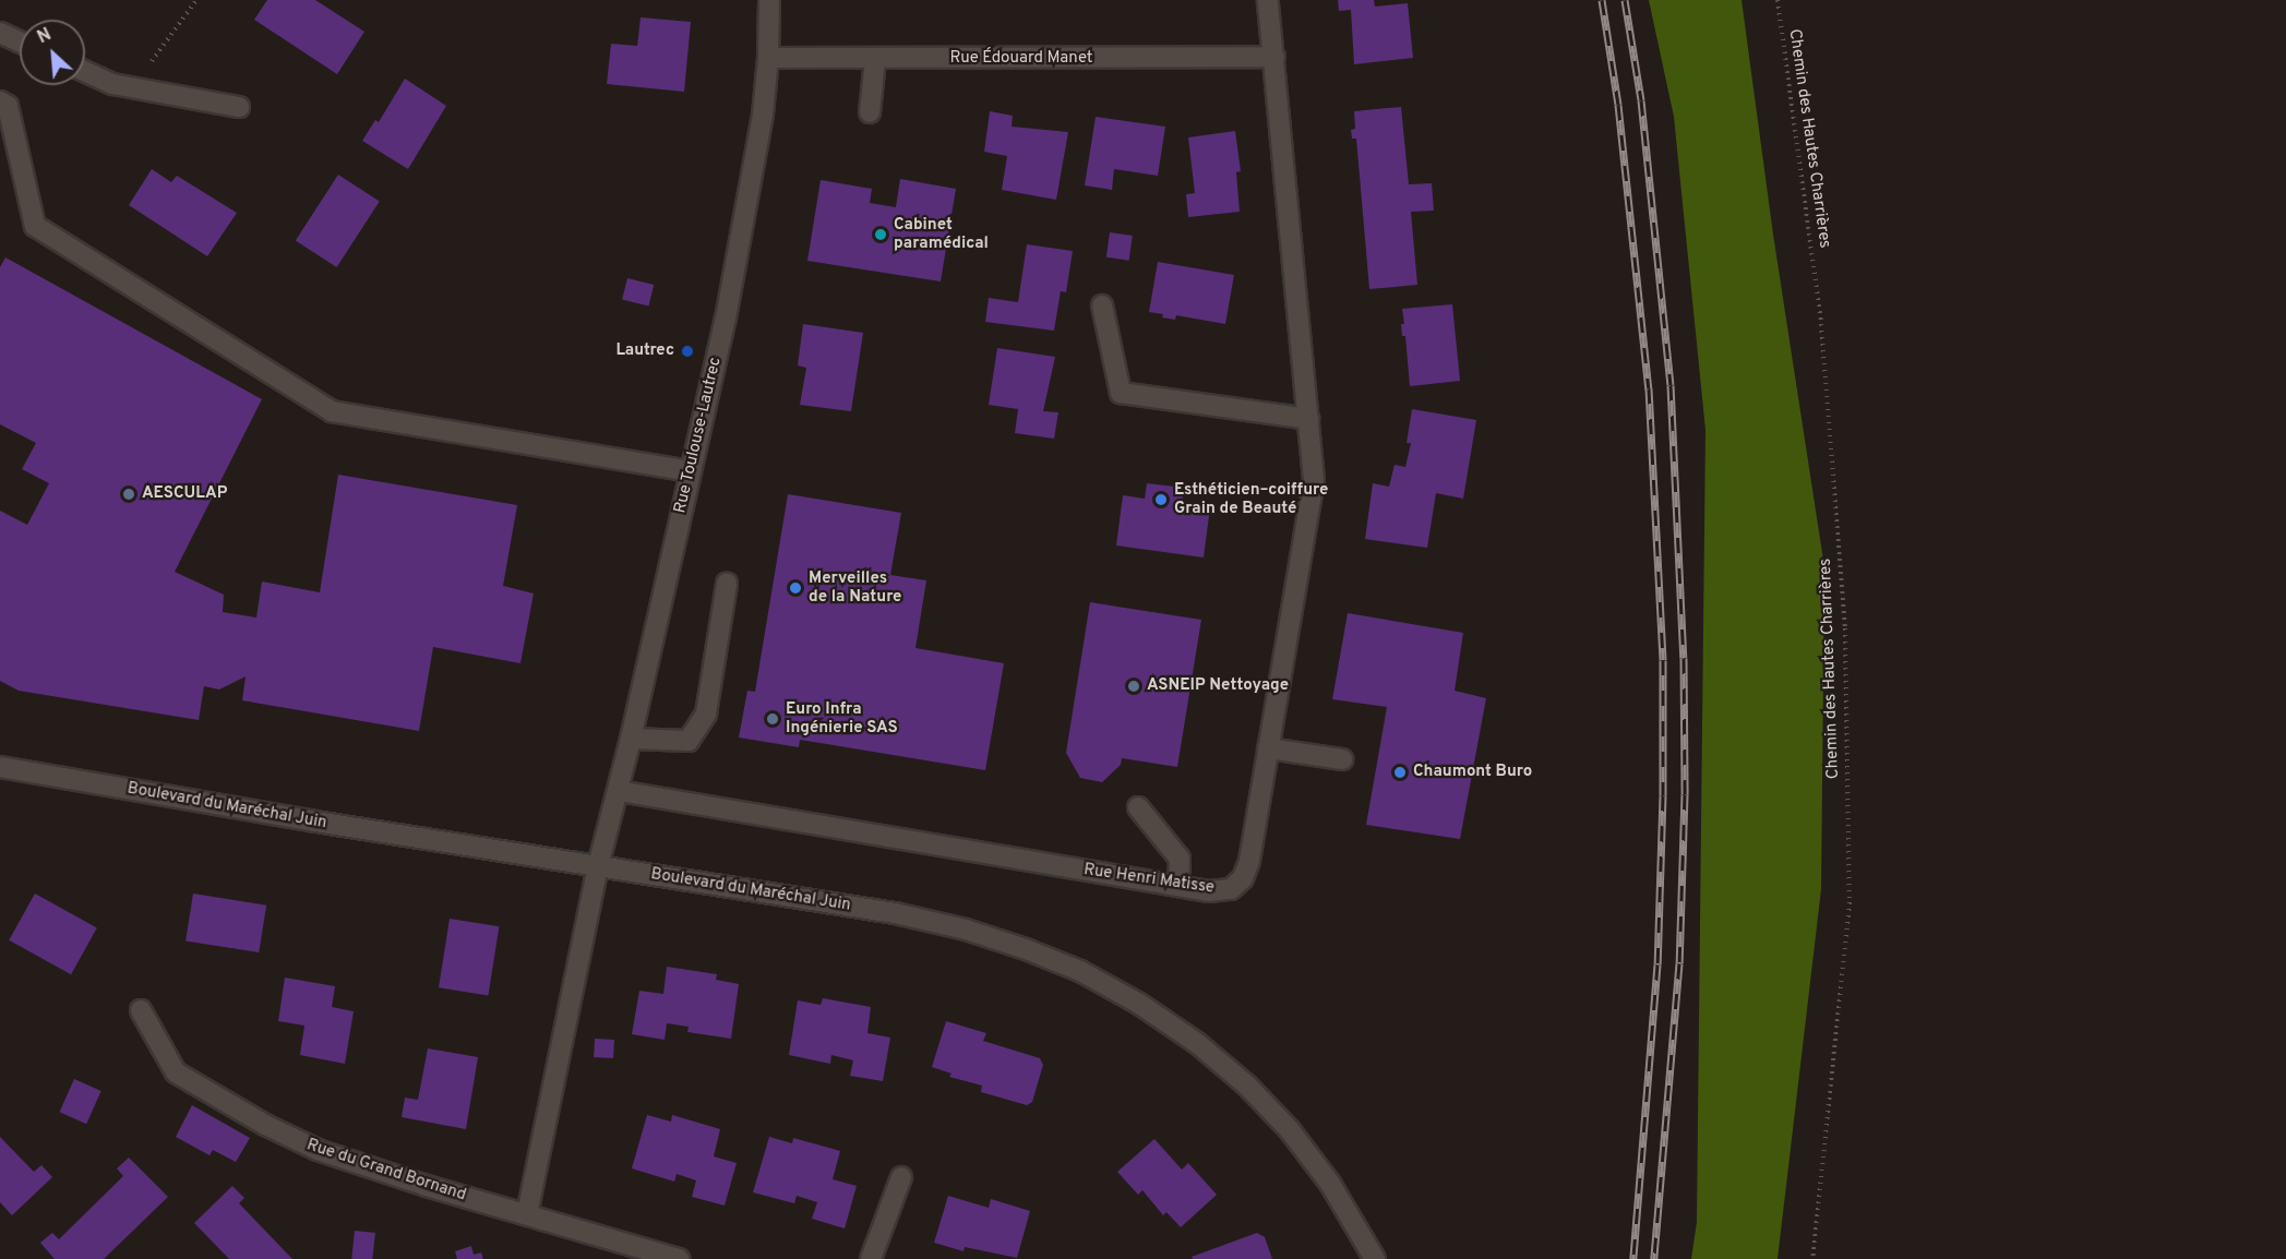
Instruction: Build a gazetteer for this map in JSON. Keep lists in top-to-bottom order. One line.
{"streets":{"street":["Rue Édouard Manet","Rue Toulouse-Lautrec","Boulevard du Maréchal Juin","Rue Henri Matisse","Rue du Grand Bornand"],"path":["Chemin des Hautes Charrières"]},"crossings":[["Rue Édouard Manet","Rue Toulouse-Lautrec"],["Rue Toulouse-Lautrec","Boulevard du Maréchal Juin"],["Rue Toulouse-Lautrec","Rue Henri Matisse"]],"places":["Cabinet paramédical","Lautrec","AESCULAP","Esthéticien–coiffure Grain de Beauté","Merveilles de la Nature","ASNEIP Nettoyage","Euro Infra Ingénierie SAS","Chaumont Buro"],"north":"top left"}
